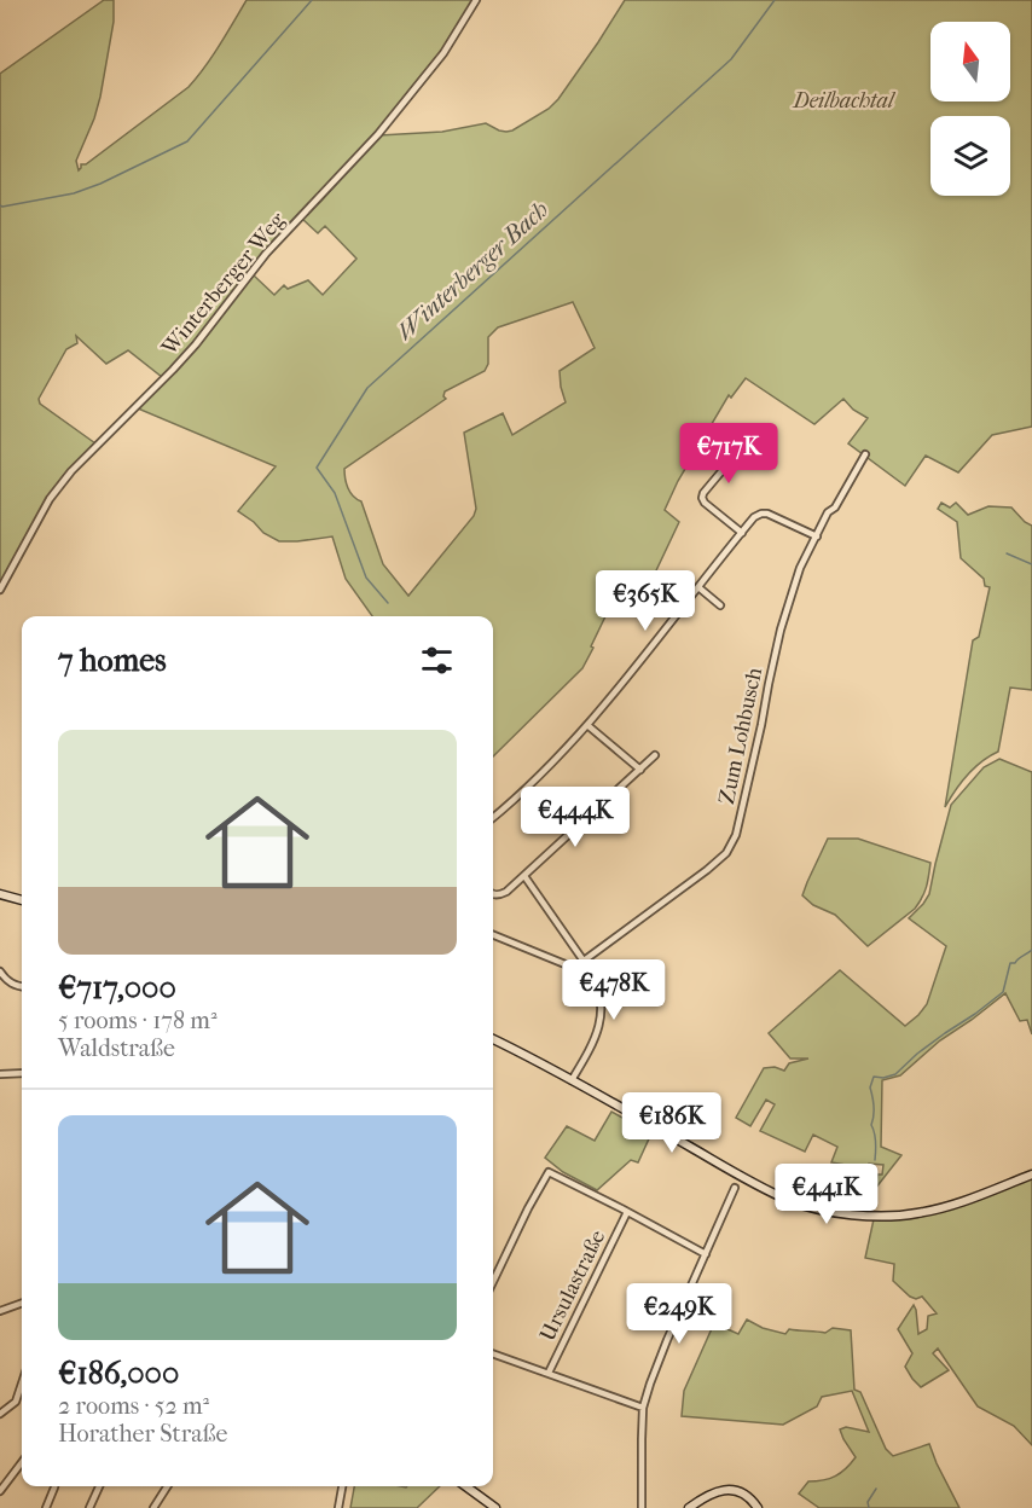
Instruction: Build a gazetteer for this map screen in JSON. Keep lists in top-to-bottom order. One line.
{"streets":{"street":["Winterberger Weg","Zum Lohbusch","Ursulastraße"]},"water":["Winterberger Bach"],"parks":["Deilbachtal"],"north":"top","page":{"price":["€717K","€365K","€444K","€478K","€186K","€441K","€249K"],"heading":"7 homes","list":[{"name":"€717,000","note":"5 rooms · 178 m² · Waldstraße"},{"name":"€186,000","note":"2 rooms · 52 m² · Horather Straße"}]}}
